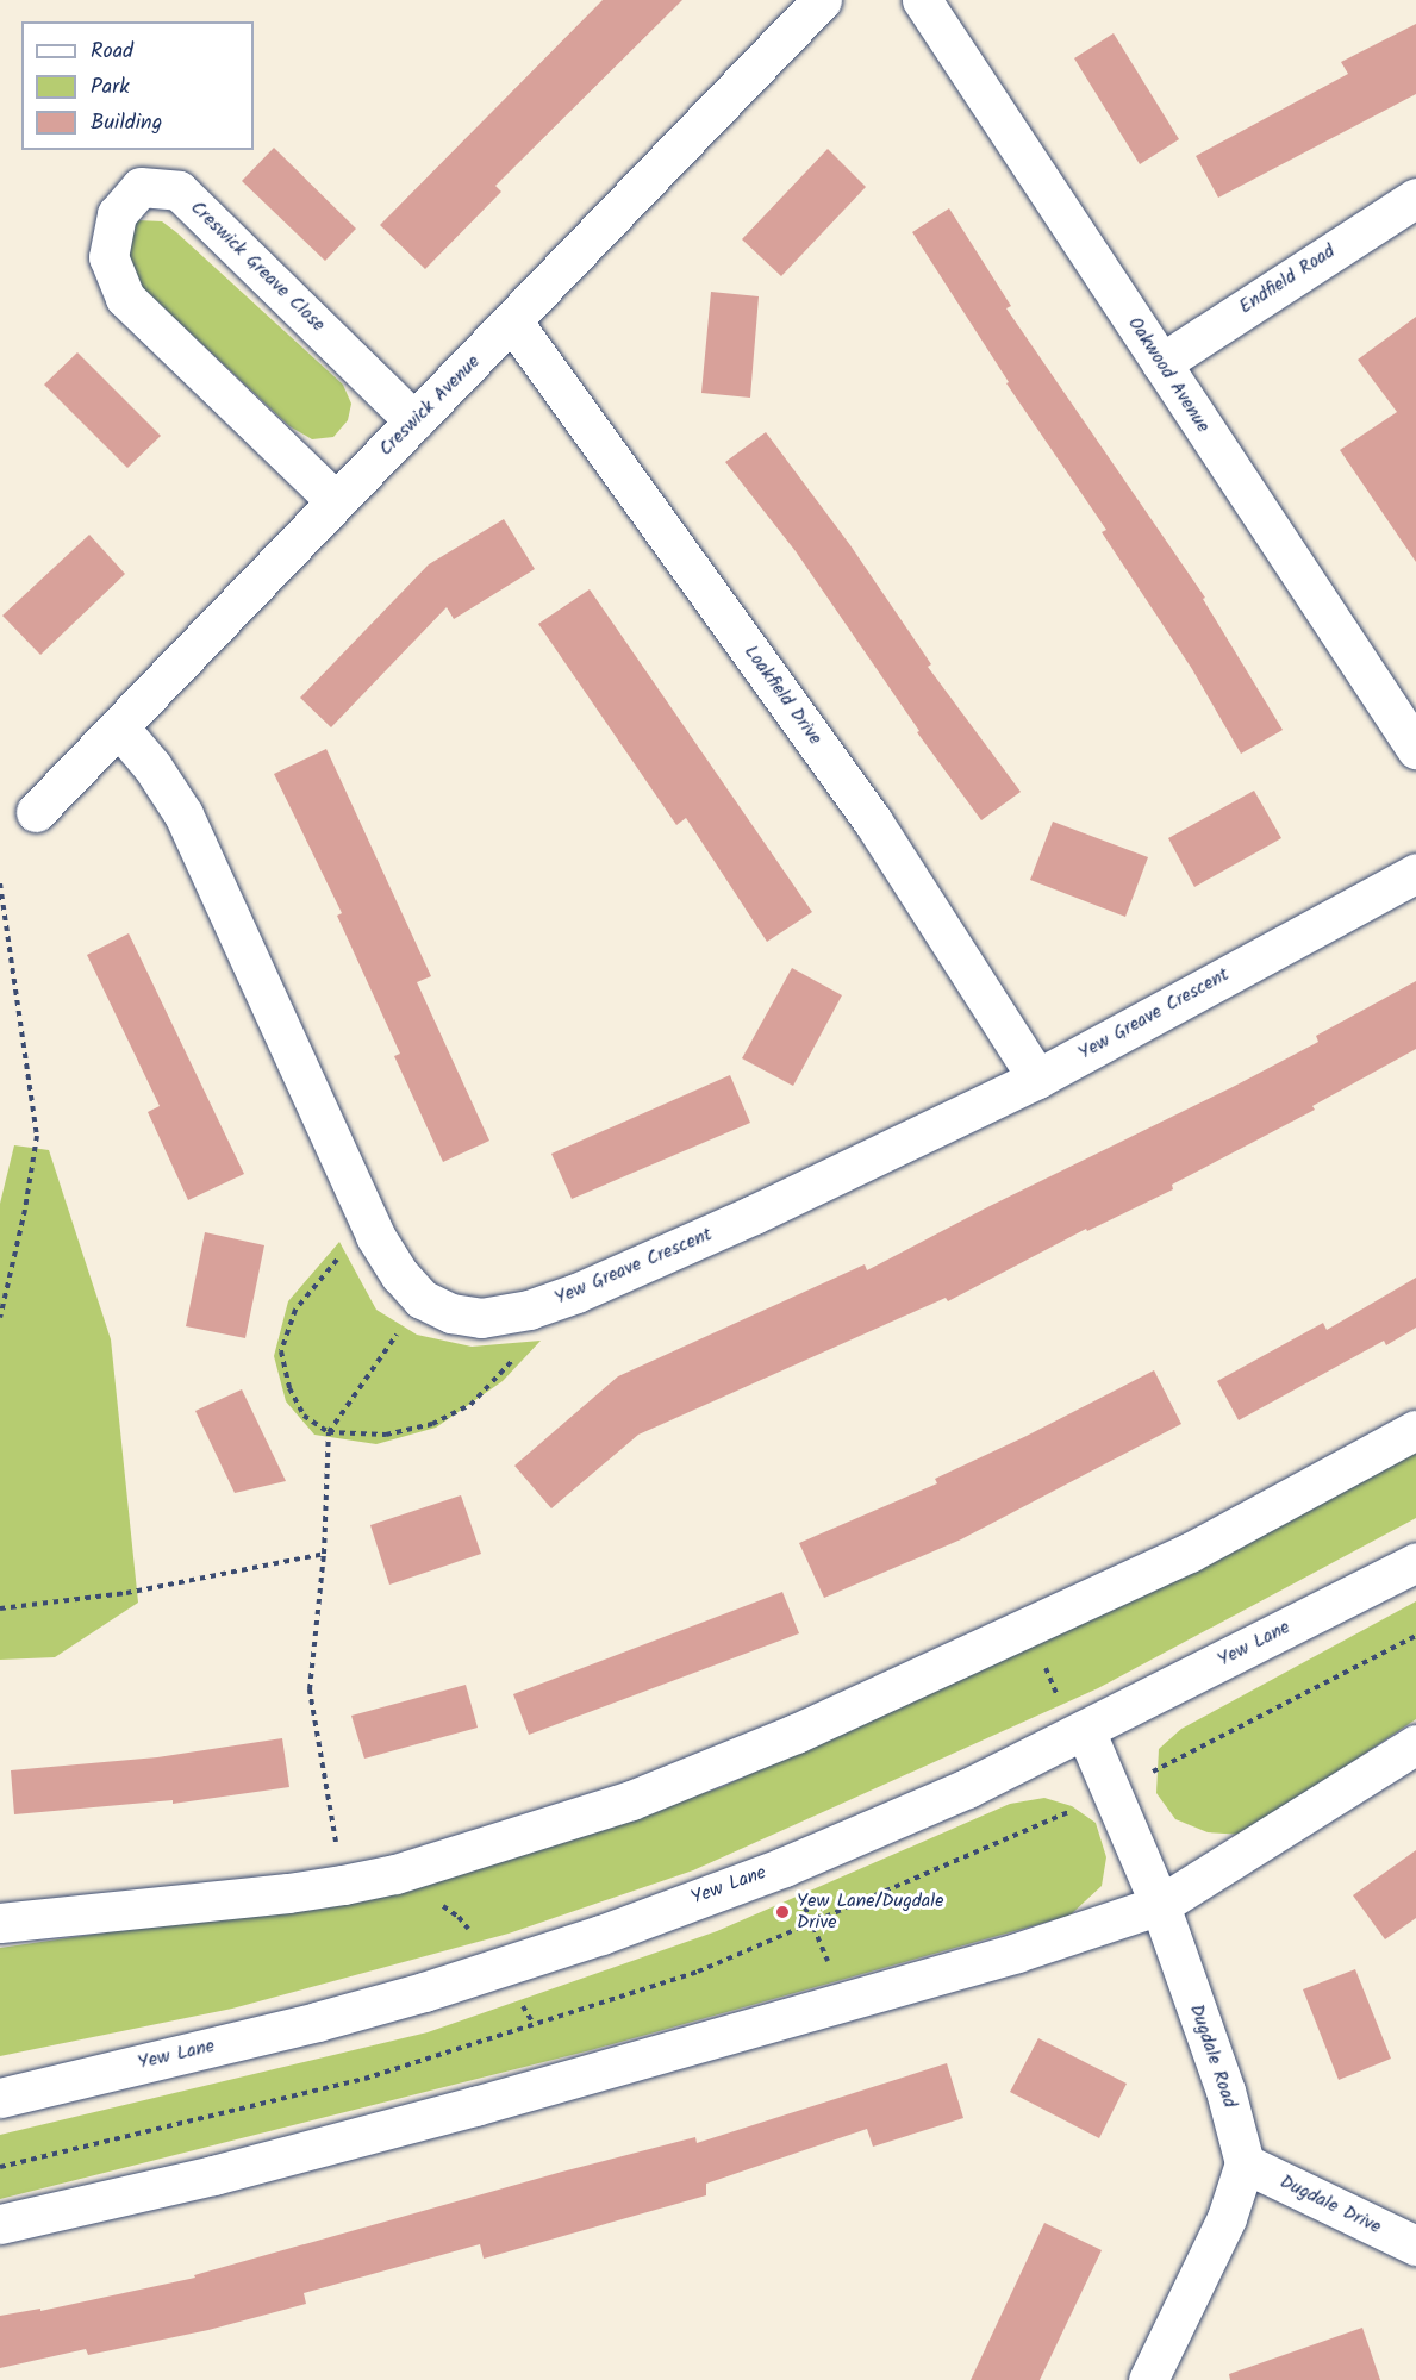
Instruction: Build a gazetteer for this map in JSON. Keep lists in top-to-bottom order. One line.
{"streets":{"street":["Creswick Greave Close","Endfield Road","Oakwood Avenue","Creswick Avenue","Loakfield Drive","Yew Greave Crescent","Yew Lane","Dugdale Road","Dugdale Drive"]},"crossings":[["Creswick Greave Close","Creswick Avenue"],["Endfield Road","Oakwood Avenue"],["Creswick Avenue","Loakfield Drive"],["Creswick Avenue","Yew Greave Crescent"],["Loakfield Drive","Yew Greave Crescent"],["Yew Lane","Dugdale Road"],["Dugdale Road","Dugdale Drive"]],"places":["Yew Lane/Dugdale Drive"],"legend":["Road","Park","Building"]}
